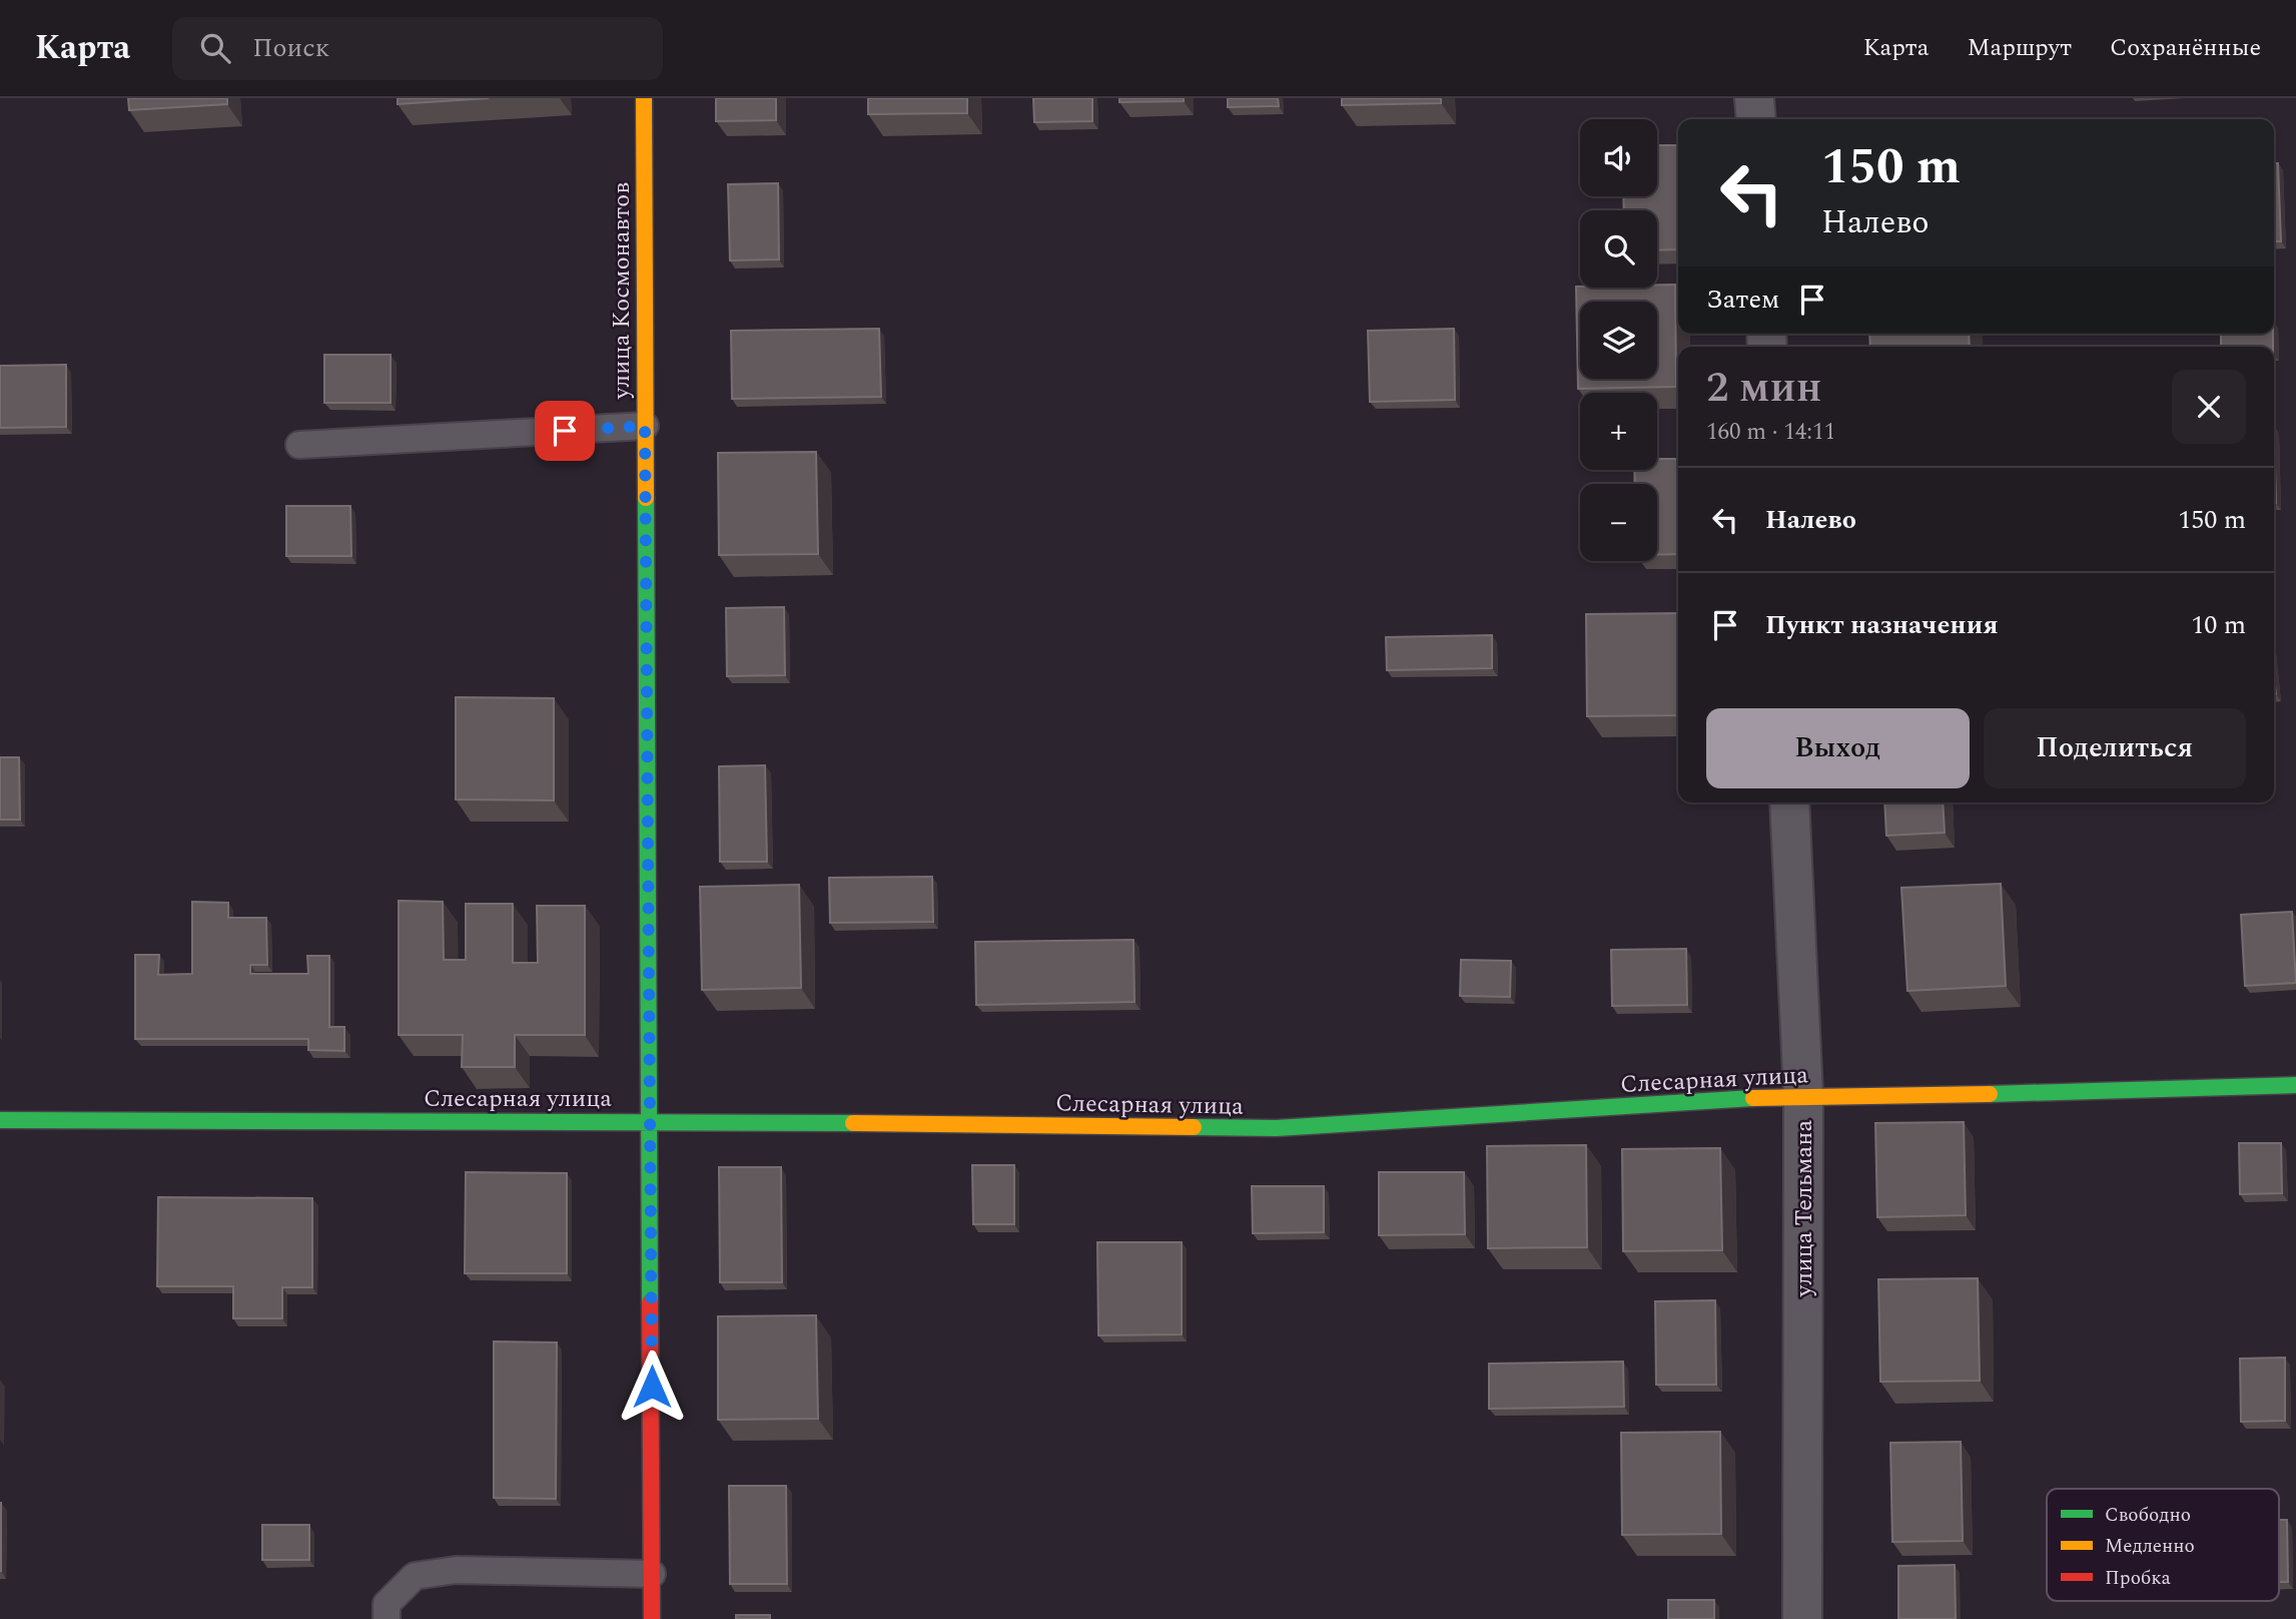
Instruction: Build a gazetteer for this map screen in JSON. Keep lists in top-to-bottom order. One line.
{"streets":{"street":["улица Космонавтов","Слесарная улица","улица Тельмана"]},"crossings":[["улица Космонавтов","Слесарная улица"],["Слесарная улица","улица Тельмана"]],"legend":["Свободно","Медленно","Пробка"],"page":{"header":"Карта","search":"Поиск","nav":["Карта","Маршрут","Сохранённые"],"map_buttons":["+","−"],"turn":["150 m","Налево"],"then":"Затем","heading":["2 мин","160 m · 14:11"],"list":[{"name":"Налево","value":"150 m"},{"name":"Пункт назначения","value":"10 m"}],"buttons":["Выход","Поделиться"]}}
